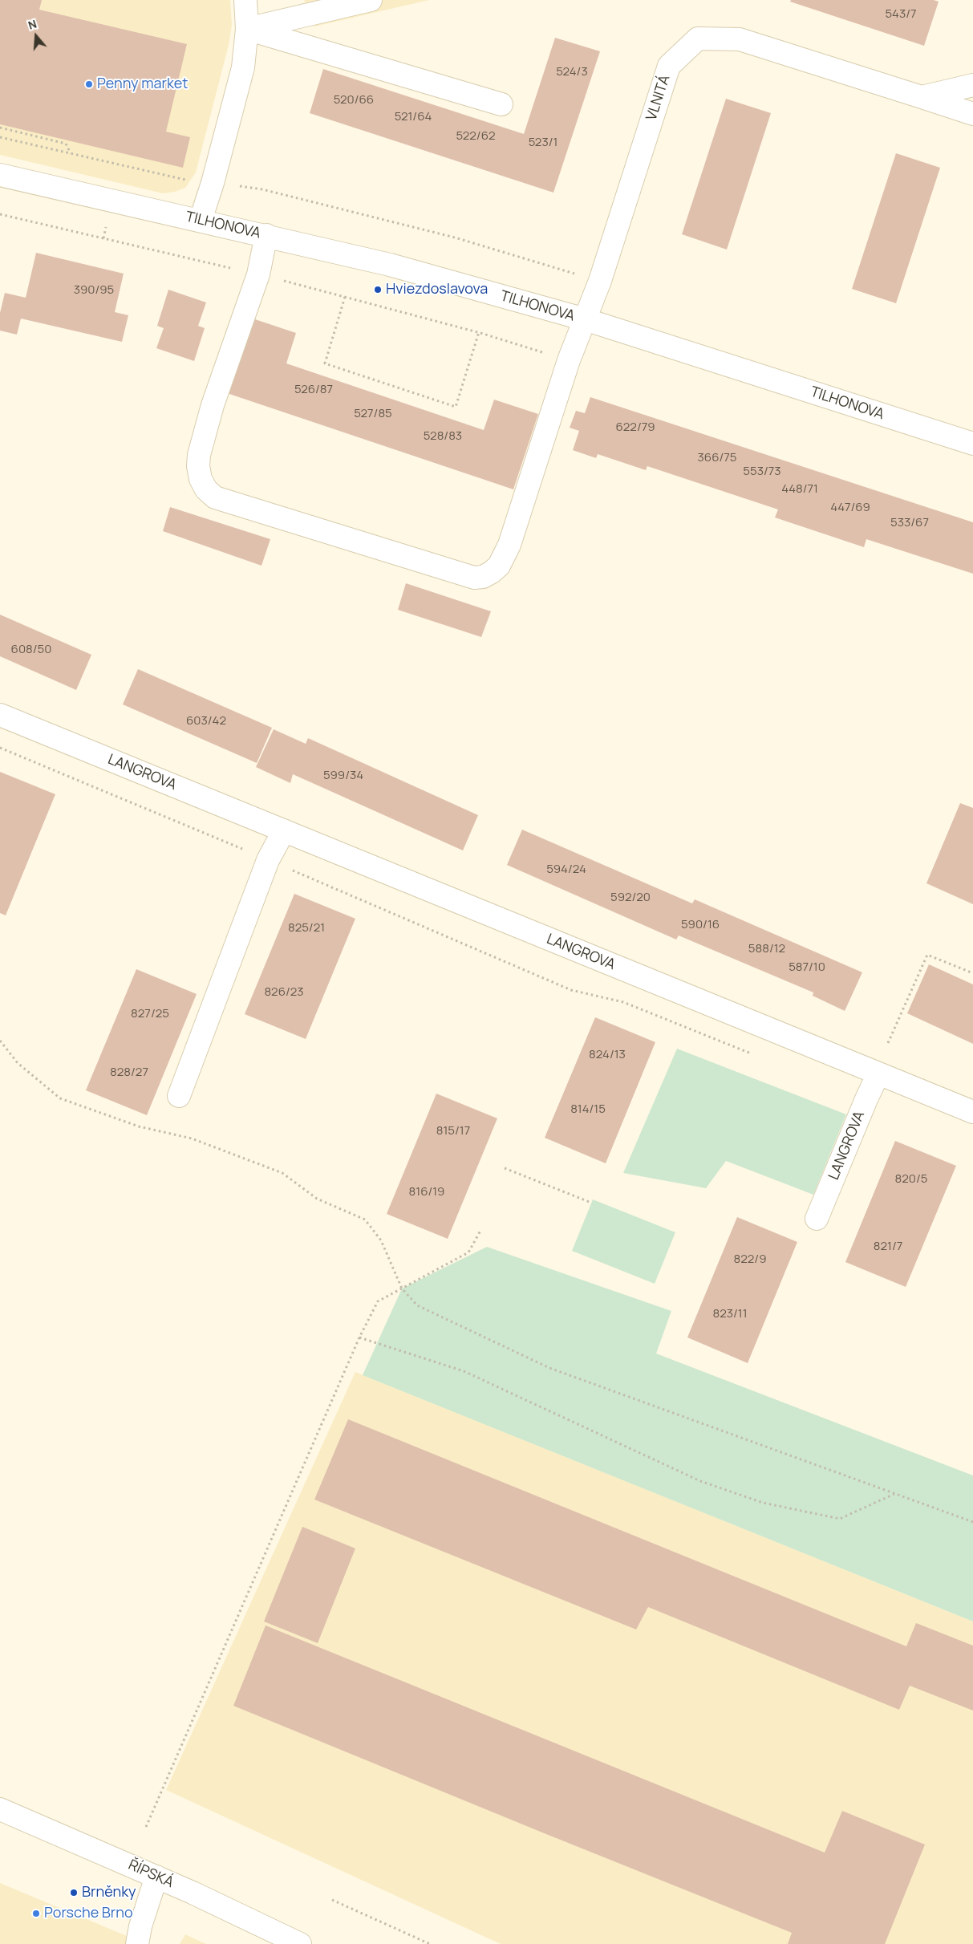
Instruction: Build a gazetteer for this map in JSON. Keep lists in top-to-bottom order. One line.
{"streets":{"street":["VLNITÁ","TILHONOVA","LANGROVA","ŘÍPSKÁ"]},"crossings":[["VLNITÁ","TILHONOVA"]],"places":["Penny market","Hviezdoslavova","Brněnky","Porsche Brno"],"house_numbers":["543/7","524/3","520/66","521/64","522/62","523/1","390/95","526/87","527/85","622/79","528/83","366/75","553/73","448/71","447/69","533/67","608/50","603/42","599/34","594/24","592/20","590/16","825/21","588/12","587/10","826/23","827/25","824/13","828/27","814/15","815/17","820/5","816/19","821/7","822/9","823/11"],"north":"top"}
